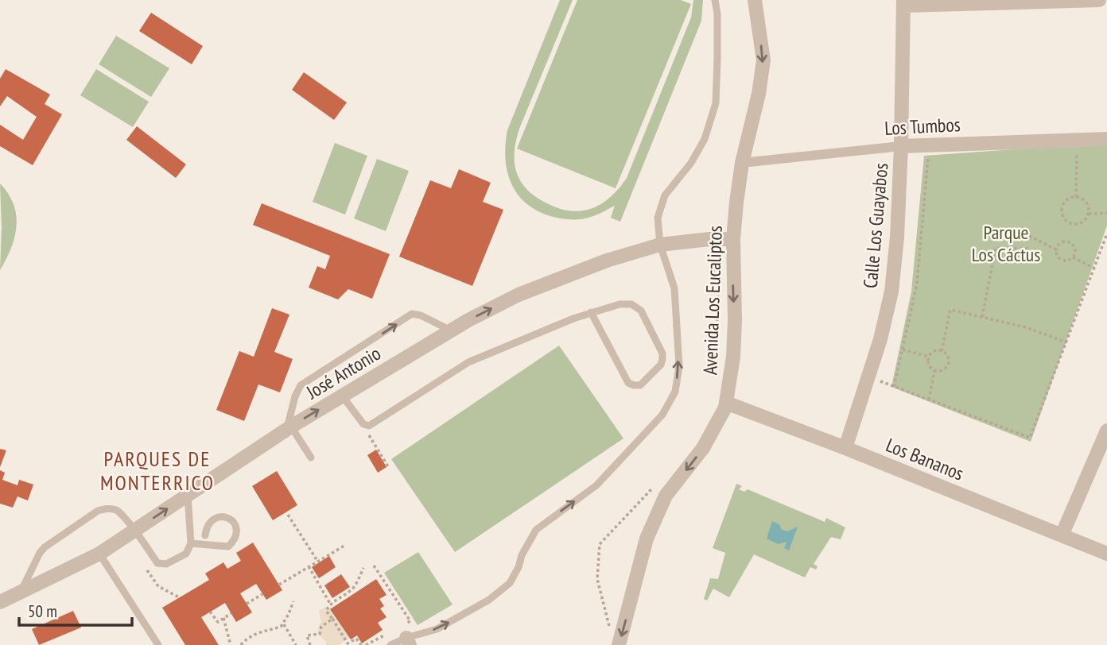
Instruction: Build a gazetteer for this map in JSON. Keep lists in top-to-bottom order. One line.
{"streets":{"street":["Los Tumbos","Calle Los Guayabos","Avenida Los Eucaliptos","José Antonio","Los Bananos"]},"crossings":[["Los Tumbos","Calle Los Guayabos"],["Los Tumbos","Avenida Los Eucaliptos"],["Calle Los Guayabos","Los Bananos"],["Avenida Los Eucaliptos","José Antonio"],["Avenida Los Eucaliptos","Los Bananos"]],"one_way":["Avenida Los Eucaliptos","José Antonio"],"districts":["PARQUES DE MONTERRICO"],"parks":["Parque Los Cáctus"],"scale_bar":"50 m"}
